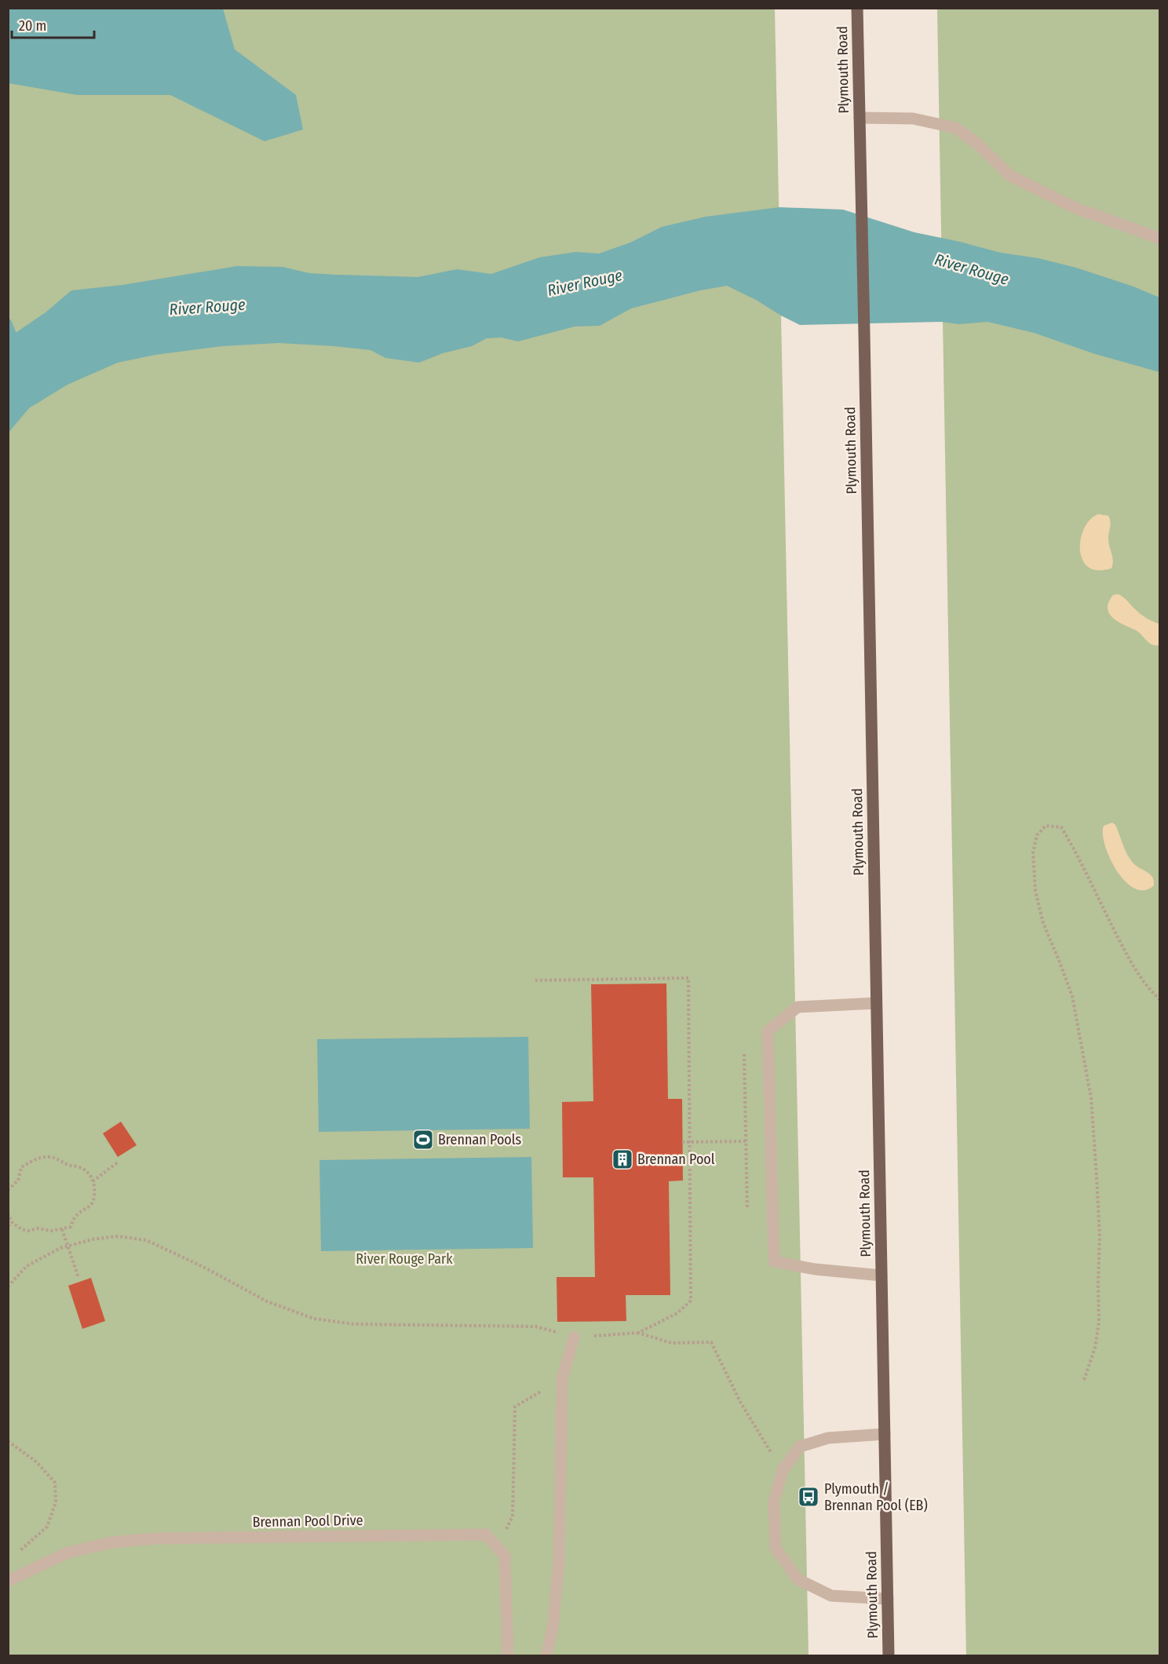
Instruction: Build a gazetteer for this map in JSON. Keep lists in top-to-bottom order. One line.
{"streets":{"main road":["Plymouth Road"],"street":["Brennan Pool Drive"]},"water":["River Rouge"],"parks":["River Rouge Park"],"places":{"sports":["Brennan Pools"],"building":["Brennan Pool"],"bus stop":["Plymouth / Brennan Pool (EB)"]},"scale_bar":"20 m"}
